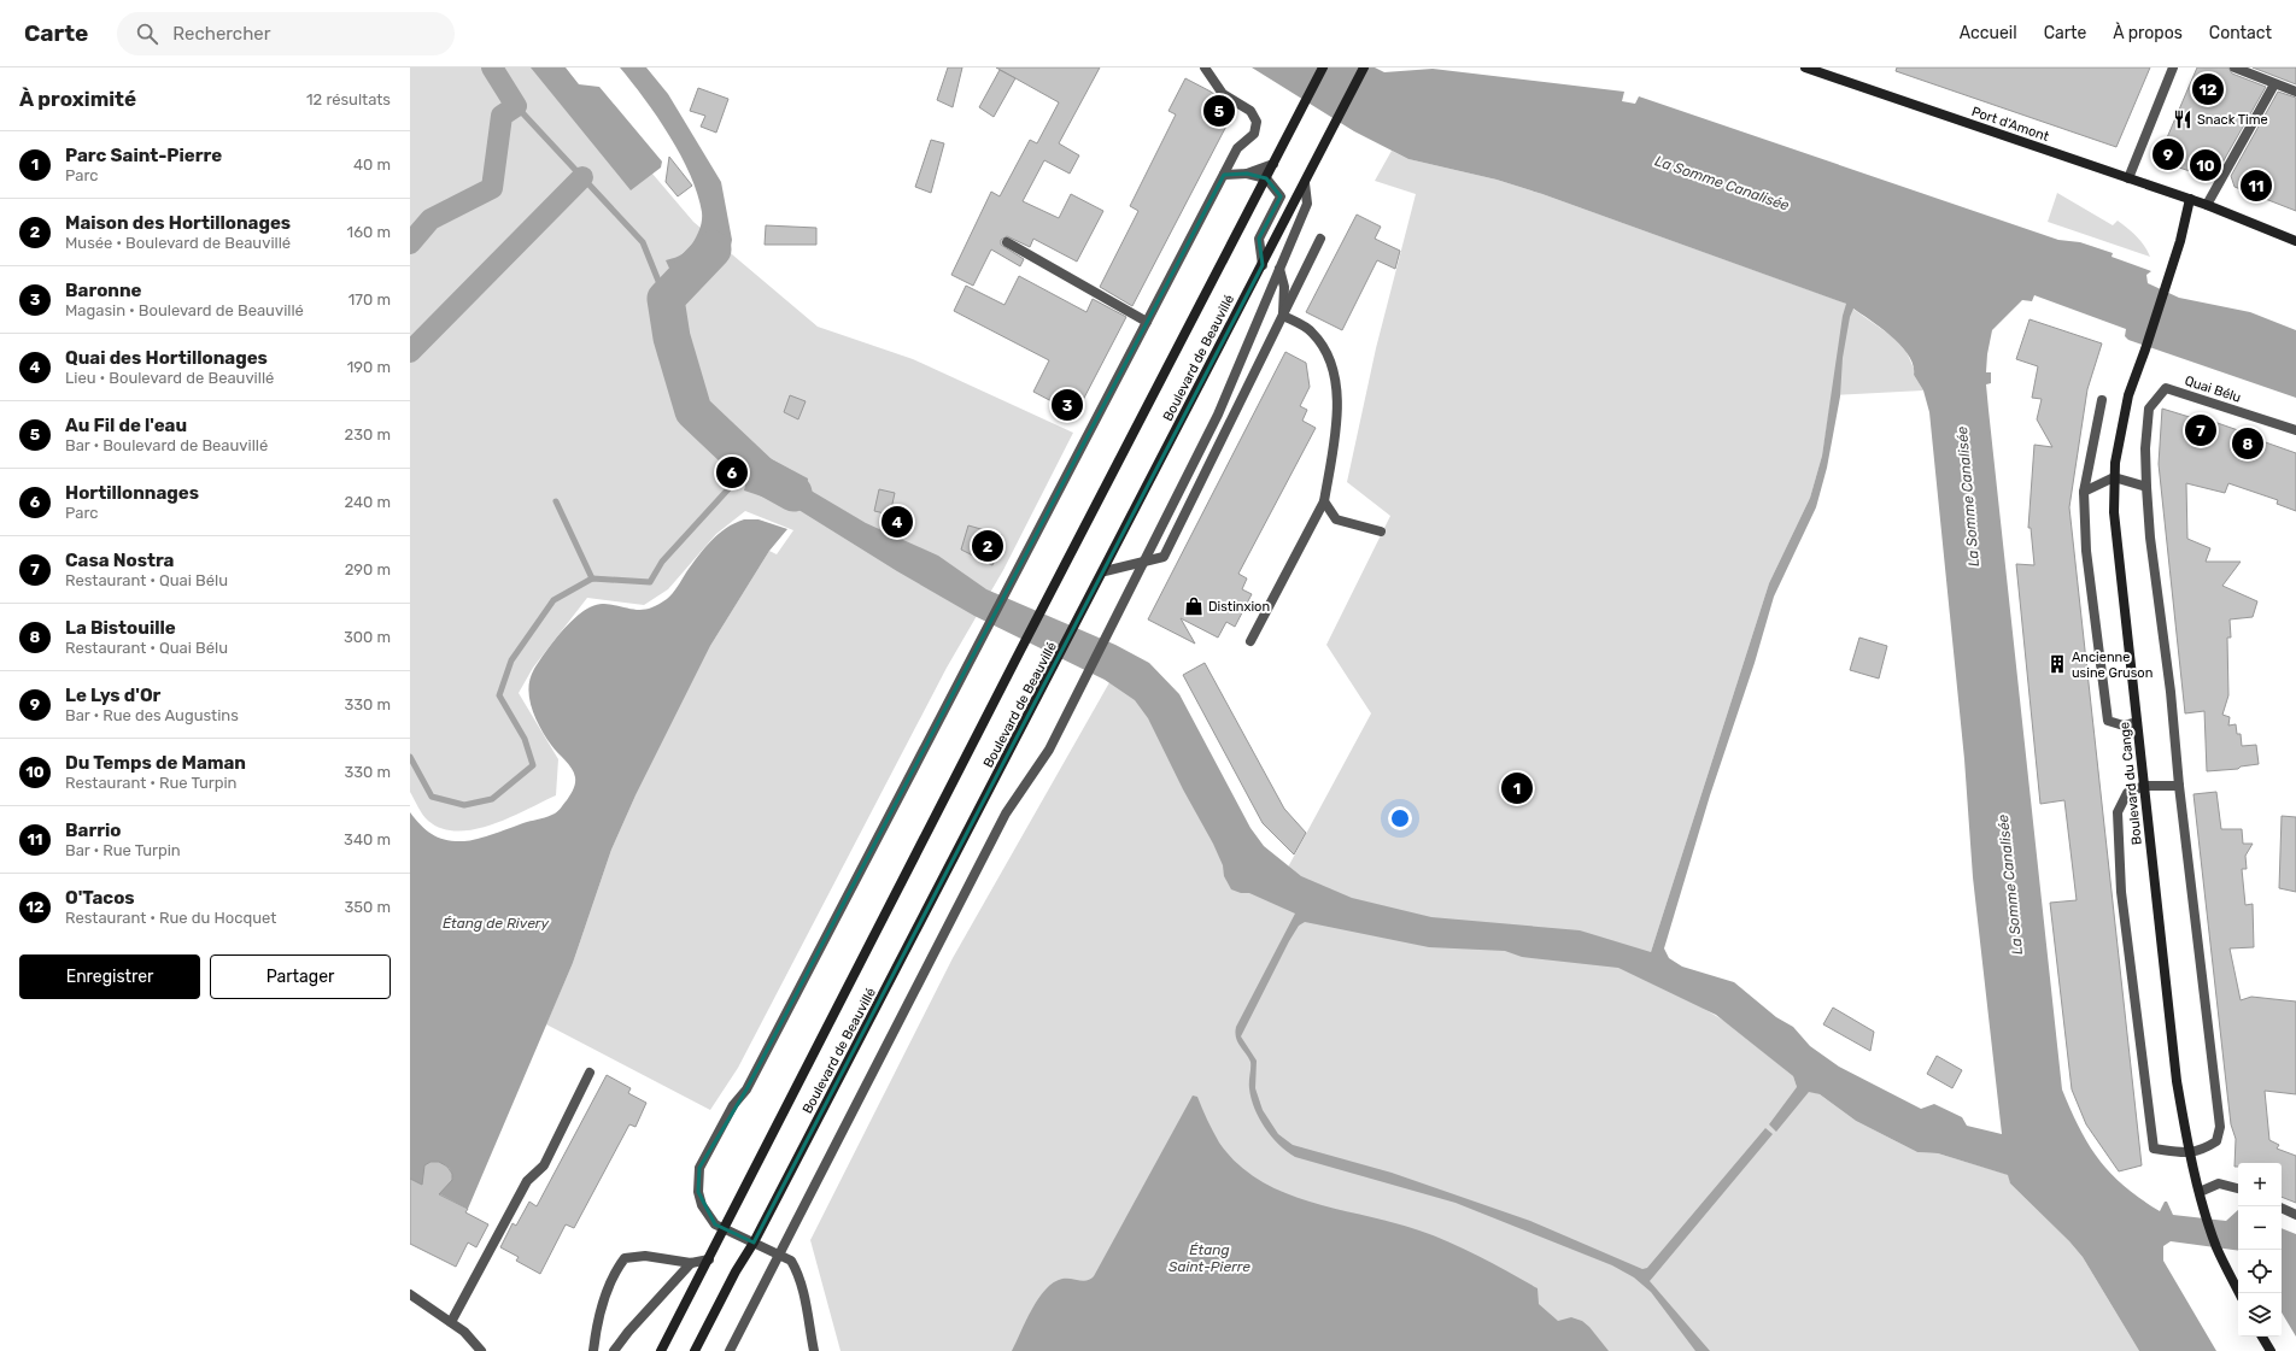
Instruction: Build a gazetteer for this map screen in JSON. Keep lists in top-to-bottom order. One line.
{"streets":{"main road":["Port d'Amont","Boulevard de Beauvillé","Boulevard du Cange"],"street":["Quai Bélu"]},"crossings":[["Port d'Amont","Boulevard du Cange"]],"water":["La Somme Canalisée","Étang de Rivery","Étang Saint-Pierre"],"places":{"restaurant":["Snack Time"],"shop":["Distinxion"],"building":["Ancienne usine Gruson"]},"page":{"header":"Carte","search":"Rechercher","nav":["Accueil","Carte","À propos","Contact"],"heading":["À proximité","12 résultats"],"pins":["12","5","9","10","11","3","7","8","6","4","2","1"],"list":[{"mark":"1","name":"Parc Saint-Pierre","note":"Parc","value":"40 m"},{"mark":"2","name":"Maison des Hortillonages","note":"Musée · Boulevard de Beauvillé","value":"160 m"},{"mark":"3","name":"Baronne","note":"Magasin · Boulevard de Beauvillé","value":"170 m"},{"mark":"4","name":"Quai des Hortillonages","note":"Lieu · Boulevard de Beauvillé","value":"190 m"},{"mark":"5","name":"Au Fil de l'eau","note":"Bar · Boulevard de Beauvillé","value":"230 m"},{"mark":"6","name":"Hortillonnages","note":"Parc","value":"240 m"},{"mark":"7","name":"Casa Nostra","note":"Restaurant · Quai Bélu","value":"290 m"},{"mark":"8","name":"La Bistouille","note":"Restaurant · Quai Bélu","value":"300 m"},{"mark":"9","name":"Le Lys d'Or","note":"Bar · Rue des Augustins","value":"330 m"},{"mark":"10","name":"Du Temps de Maman","note":"Restaurant · Rue Turpin","value":"330 m"},{"mark":"11","name":"Barrio","note":"Bar · Rue Turpin","value":"340 m"},{"mark":"12","name":"O'Tacos","note":"Restaurant · Rue du Hocquet","value":"350 m"}],"buttons":["Enregistrer","Partager"],"map_buttons":["+","−"]}}
